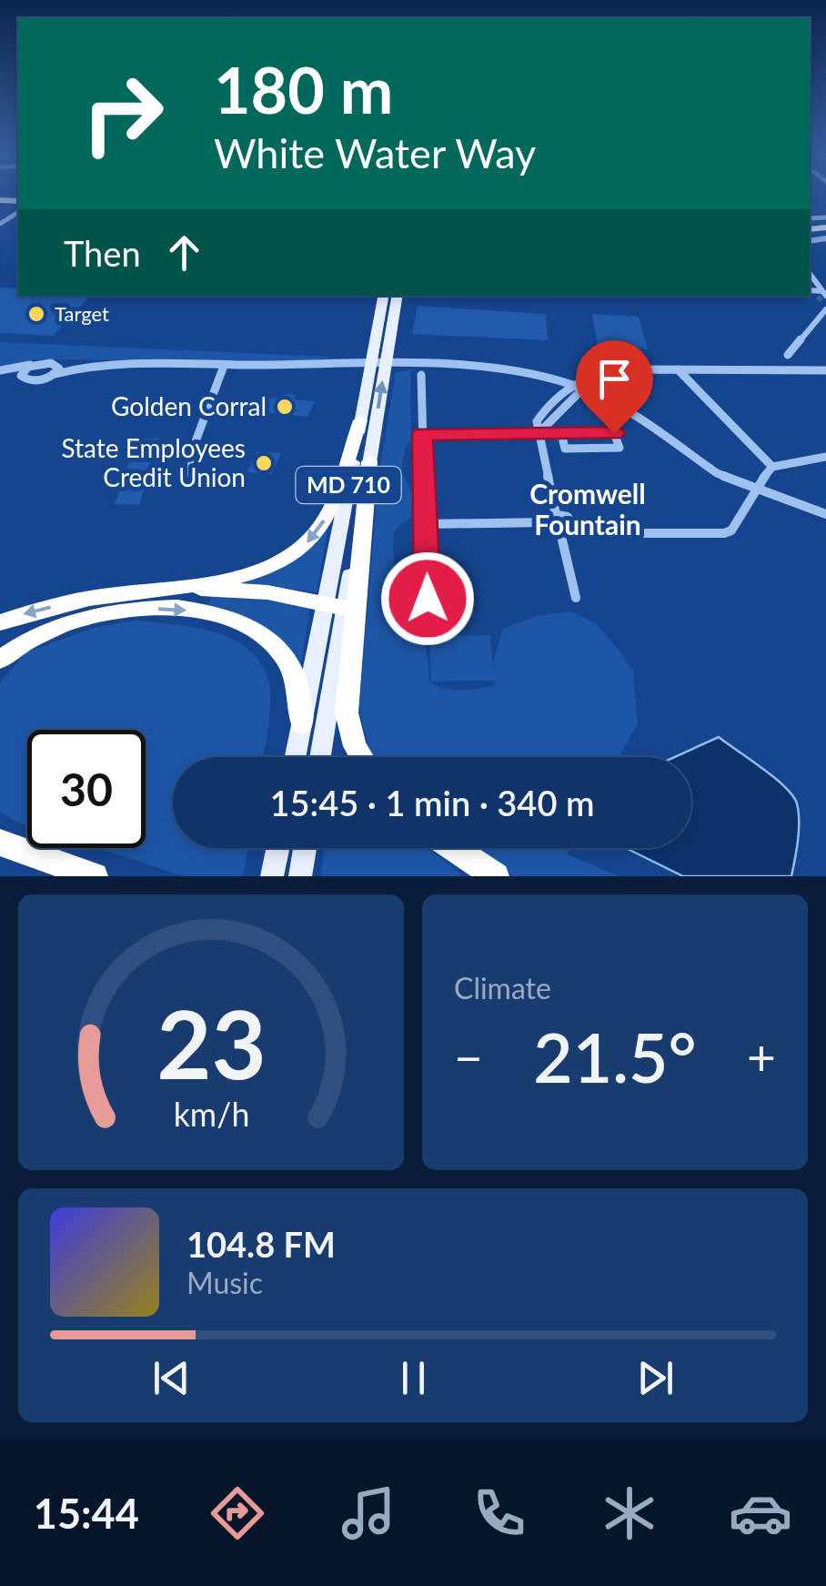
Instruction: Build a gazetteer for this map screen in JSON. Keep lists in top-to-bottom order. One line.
{"streets":{"main road":["MD 710"]},"districts":["Cromwell Fountain"],"places":["Target","Golden Corral","State Employees Credit Union"],"page":{"turn":["180 m","White Water Way"],"then":"Then","limit":"30","trip":"15:45 · 1 min · 340 m","tile":"Climate","heat":["−","21.5°","+"],"song":["104.8 FM","Music"],"tabs":"15:44","gauge":["23","km/h"]}}
